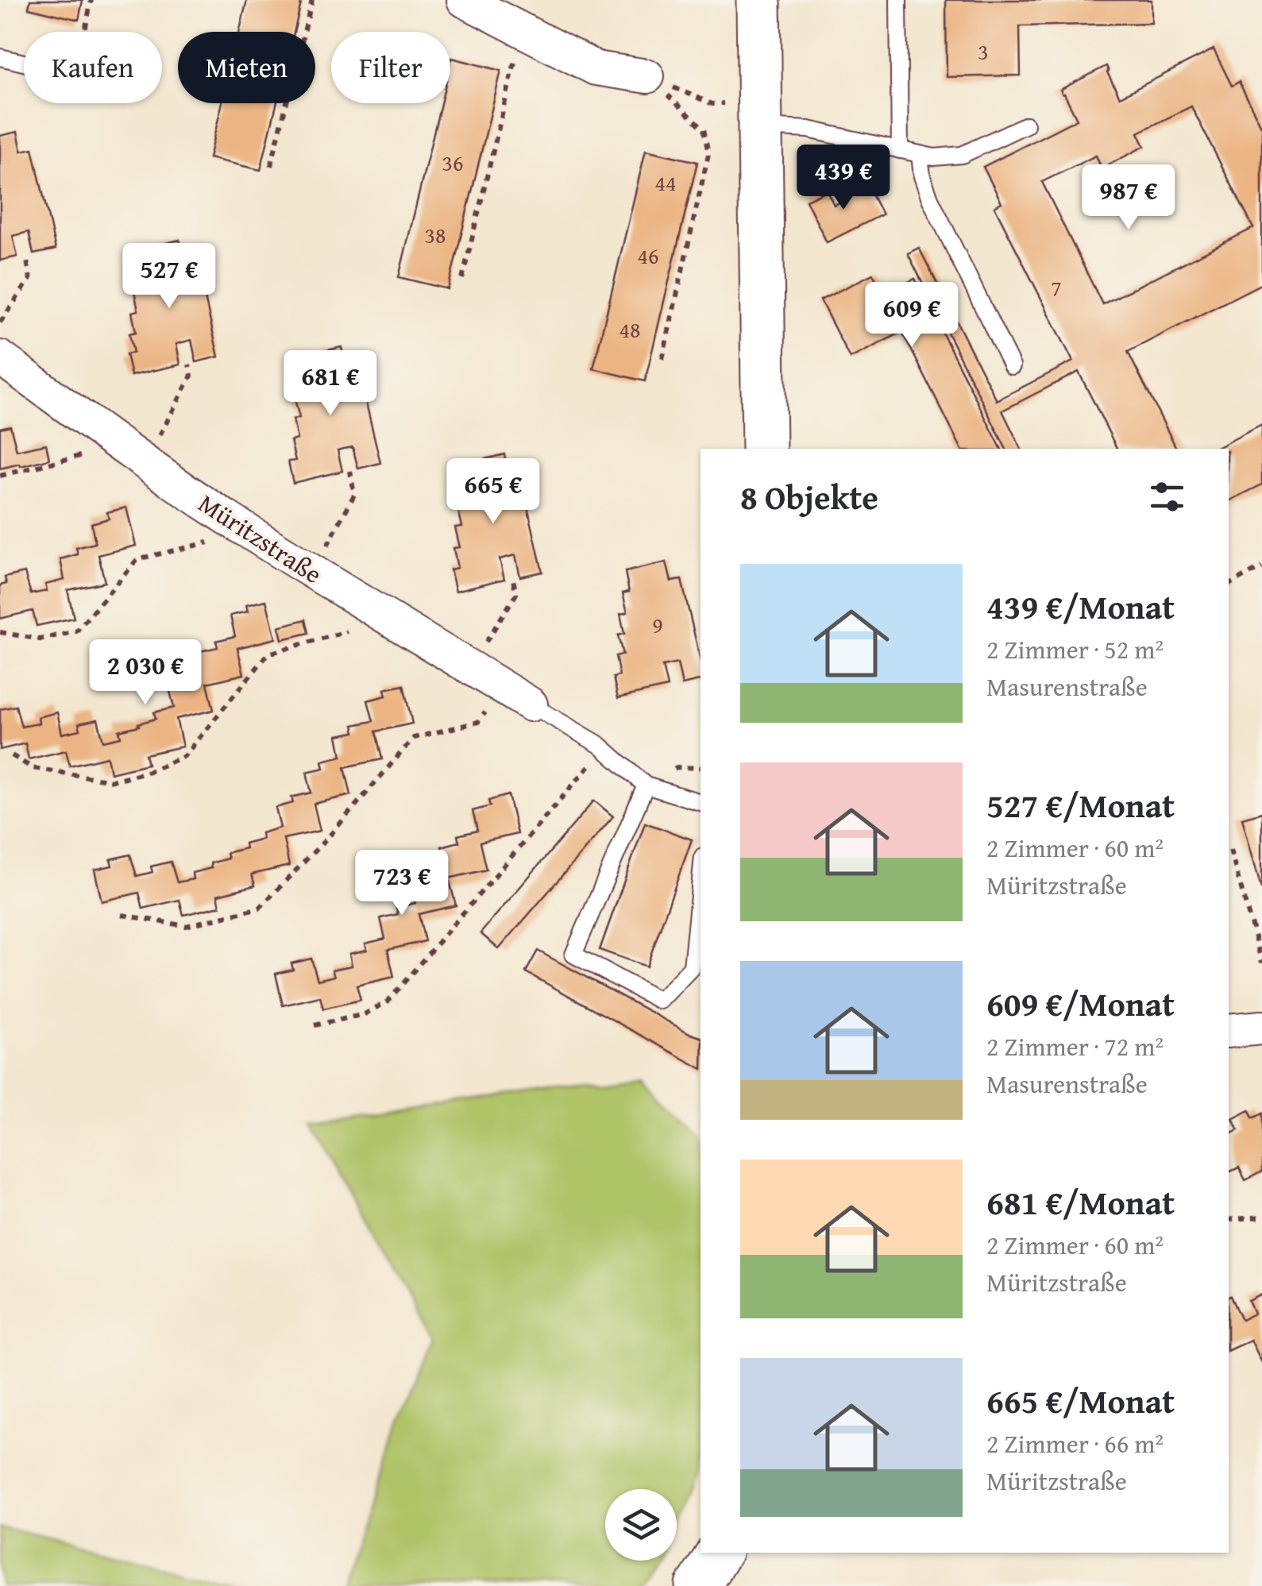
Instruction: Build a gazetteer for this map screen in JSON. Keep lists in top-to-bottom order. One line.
{"streets":{"street":["Müritzstraße"]},"house_numbers":["3","36","44","38","46","7","48","9"],"page":{"chip":["Kaufen","Mieten","Filter"],"price":["439 €","987 €","527 €","609 €","681 €","665 €","2 030 €","723 €"],"heading":"8 Objekte","list":[{"name":"439 €/Monat","note":"2 Zimmer · 52 m² · Masurenstraße"},{"name":"527 €/Monat","note":"2 Zimmer · 60 m² · Müritzstraße"},{"name":"609 €/Monat","note":"2 Zimmer · 72 m² · Masurenstraße"},{"name":"681 €/Monat","note":"2 Zimmer · 60 m² · Müritzstraße"},{"name":"665 €/Monat","note":"2 Zimmer · 66 m² · Müritzstraße"}]}}
